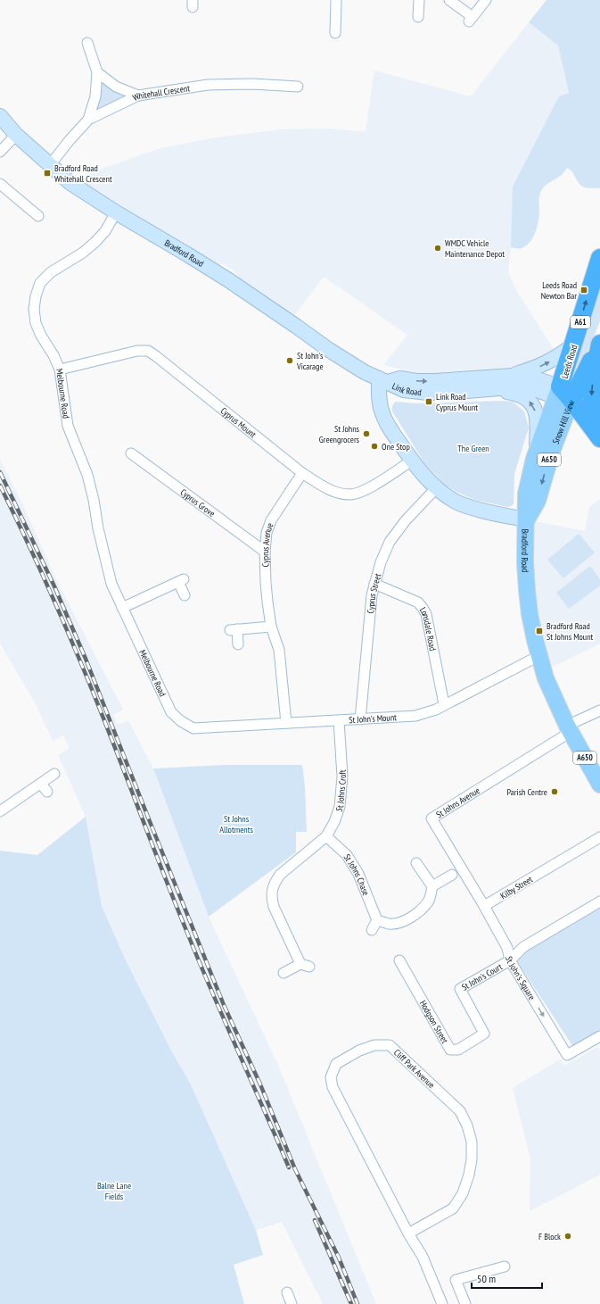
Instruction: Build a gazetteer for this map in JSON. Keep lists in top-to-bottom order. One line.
{"streets":{"highway":["A61","Leeds Road"],"main road":["Bradford Road","Snow Hill View","A650"],"street":["Whitehall Crescent","Link Road","Melbourne Road","Cyprus Mount","Cyprus Grove","Cyprus Avenue","Cyprus Street","Lonsdale Road","St John's Mount","St Johns Croft","St Johns Avenue","St Johns Chase","Kilby Street","St John's Court","St John's Square","Hodgson Street","Cliff Park Avenue"]},"crossings":[["Whitehall Crescent","Bradford Road"],["Bradford Road","Link Road"],["Bradford Road","Melbourne Road"],["Bradford Road","Cyprus Mount"],["Bradford Road","Snow Hill View"],["Bradford Road","A650"],["Bradford Road","Cyprus Street"],["Bradford Road","St John's Mount"],["Bradford Road","St Johns Avenue"],["Leeds Road","Link Road"],["Leeds Road","Snow Hill View"],["Link Road","Snow Hill View"],["Melbourne Road","Cyprus Mount"],["Melbourne Road","St John's Mount"],["Cyprus Mount","Cyprus Avenue"],["A650","St Johns Avenue"],["Cyprus Grove","Cyprus Avenue"],["Cyprus Avenue","St John's Mount"],["Cyprus Street","Lonsdale Road"],["Cyprus Street","St John's Mount"],["Lonsdale Road","St John's Mount"],["St John's Mount","St Johns Croft"],["St Johns Croft","St Johns Chase"],["St Johns Avenue","Kilby Street"],["St John's Court","St John's Square"],["St John's Court","Hodgson Street"]],"one_way":["Leeds Road"],"parks":["The Green","St Johns Allotments","Balne Lane Fields"],"places":{"transit":["Bradford Road Whitehall Crescent","Leeds Road Newton Bar","Link Road Cyprus Mount","Bradford Road St Johns Mount"],"other":["WMDC Vehicle Maintenance Depot","St John's Vicarage","St Johns Greengrocers","One Stop","Parish Centre","F Block"]},"scale_bar":"50 m"}
